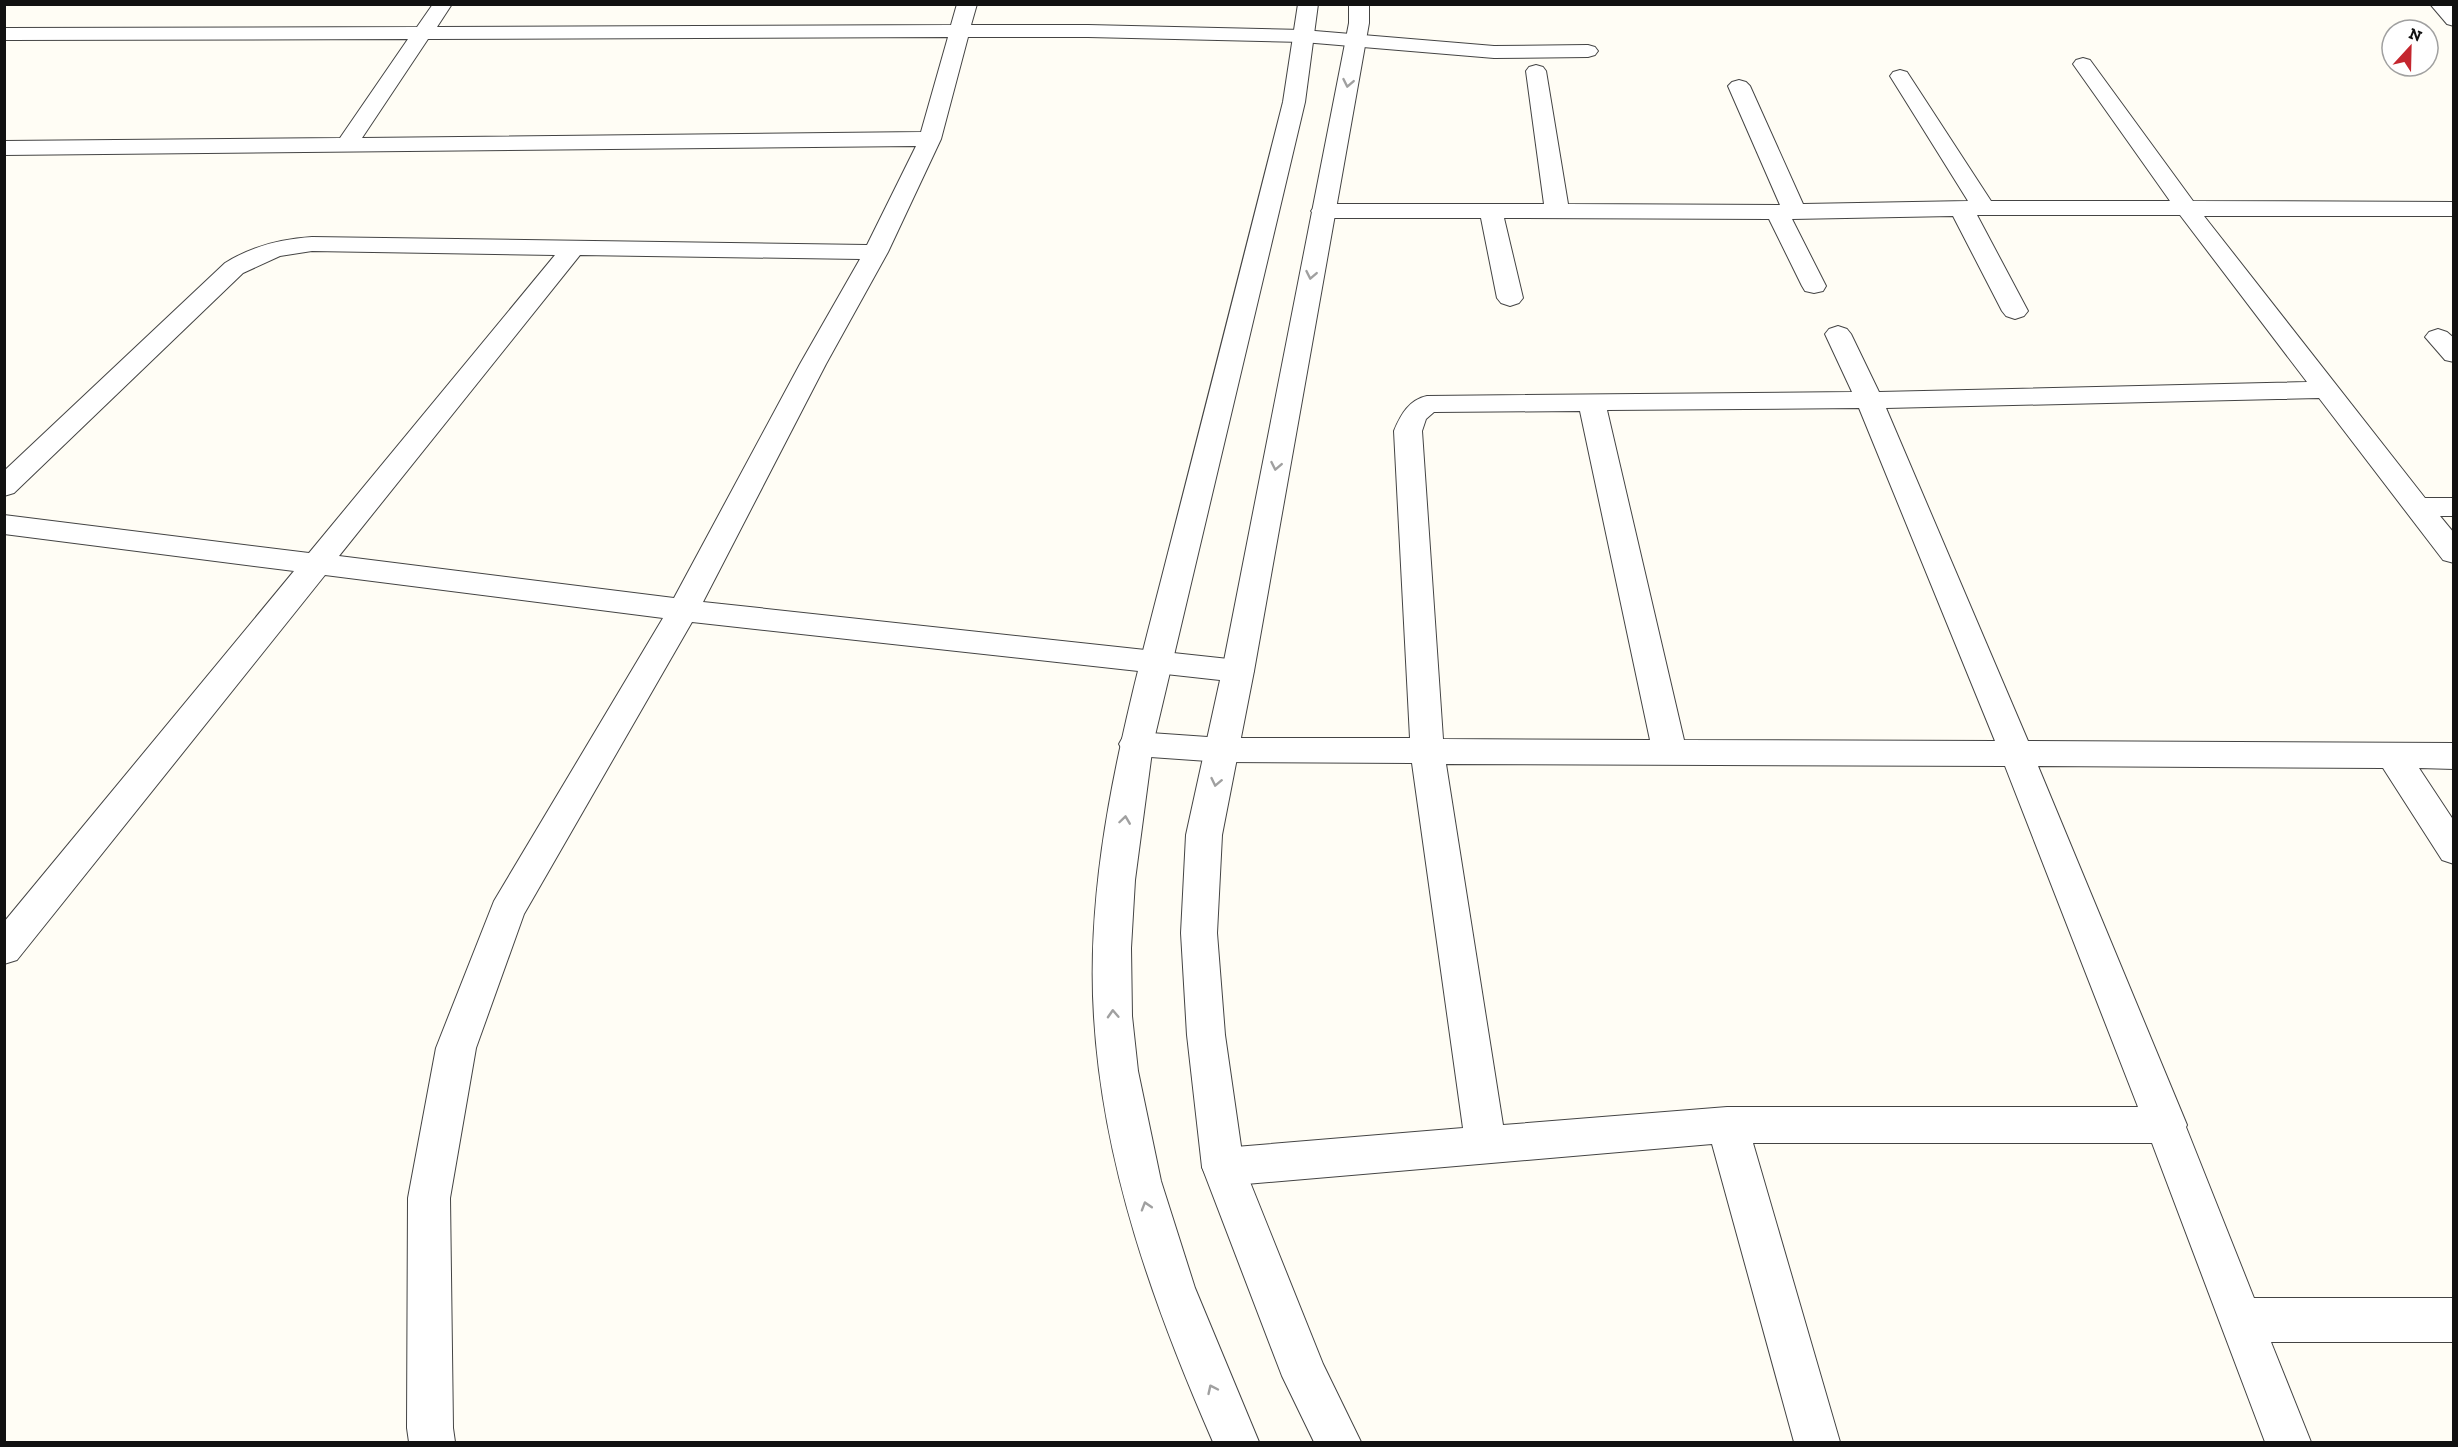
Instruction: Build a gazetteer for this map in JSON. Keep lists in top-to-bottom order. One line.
{"north":"top"}
